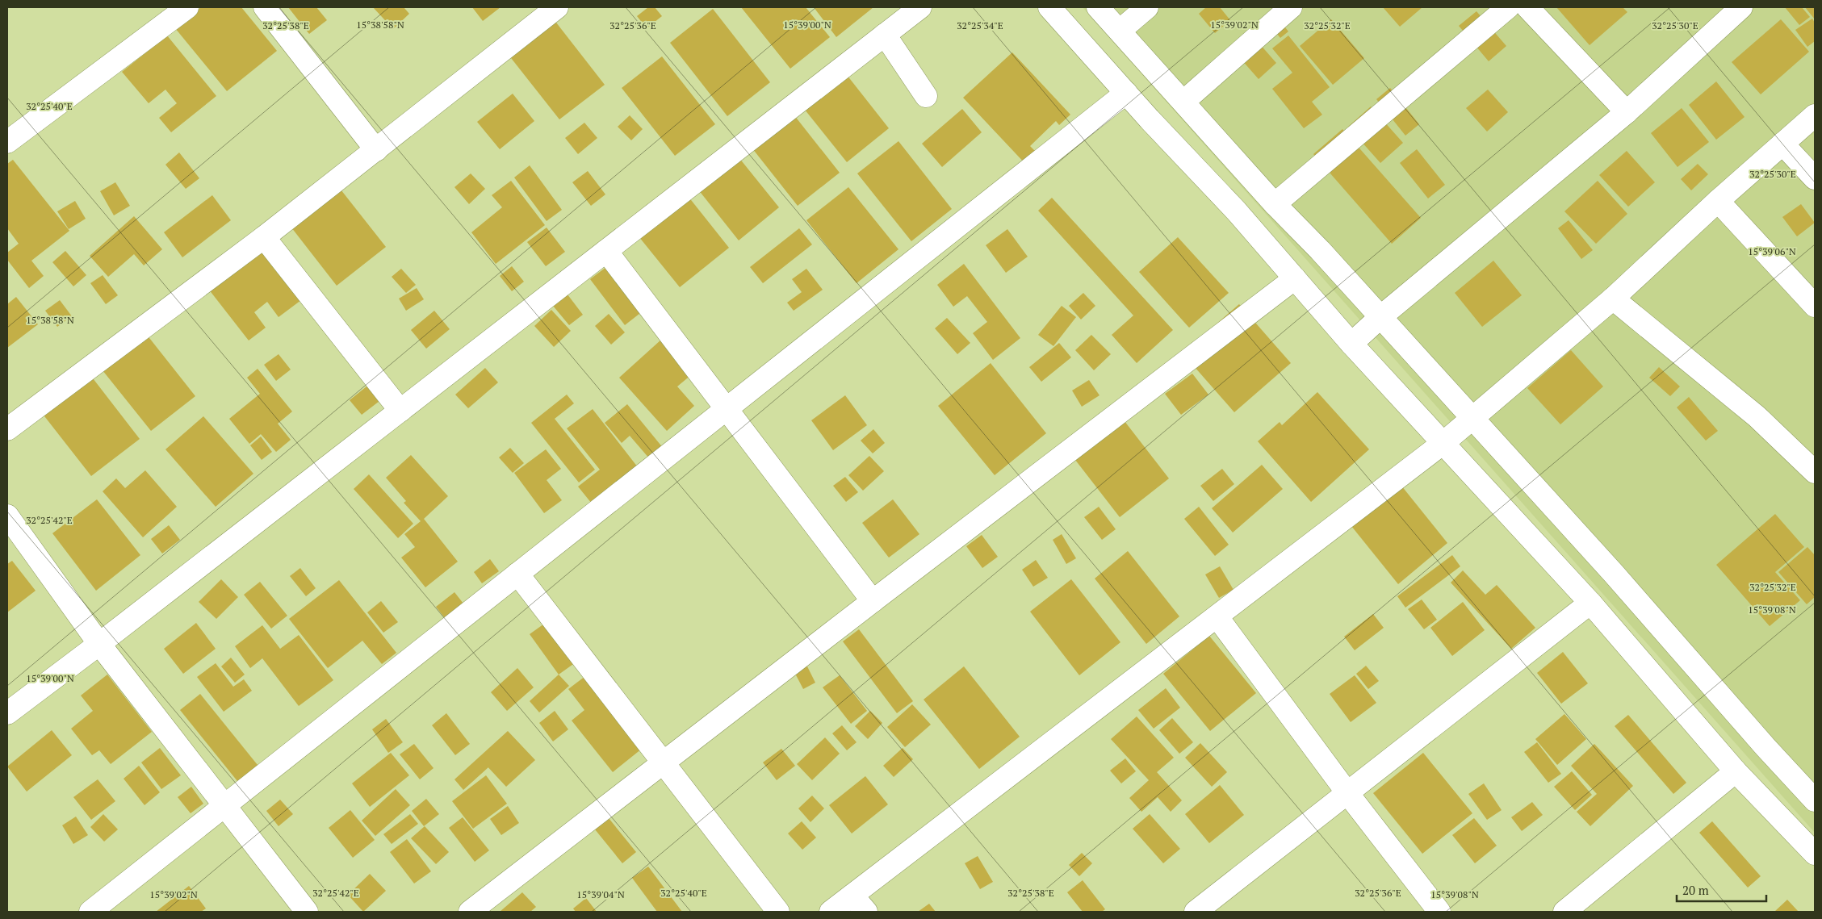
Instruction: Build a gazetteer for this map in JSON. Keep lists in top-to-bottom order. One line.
{"scale_bar":"20 m","coordinates":["15°38'58\"N","15°39'00\"N","15°39'02\"N","32°25'30\"E","32°25'38\"E","32°25'36\"E","32°25'34\"E","32°25'32\"E","32°25'40\"E","15°39'06\"N","32°25'42\"E","15°39'08\"N","15°39'04\"N"]}
